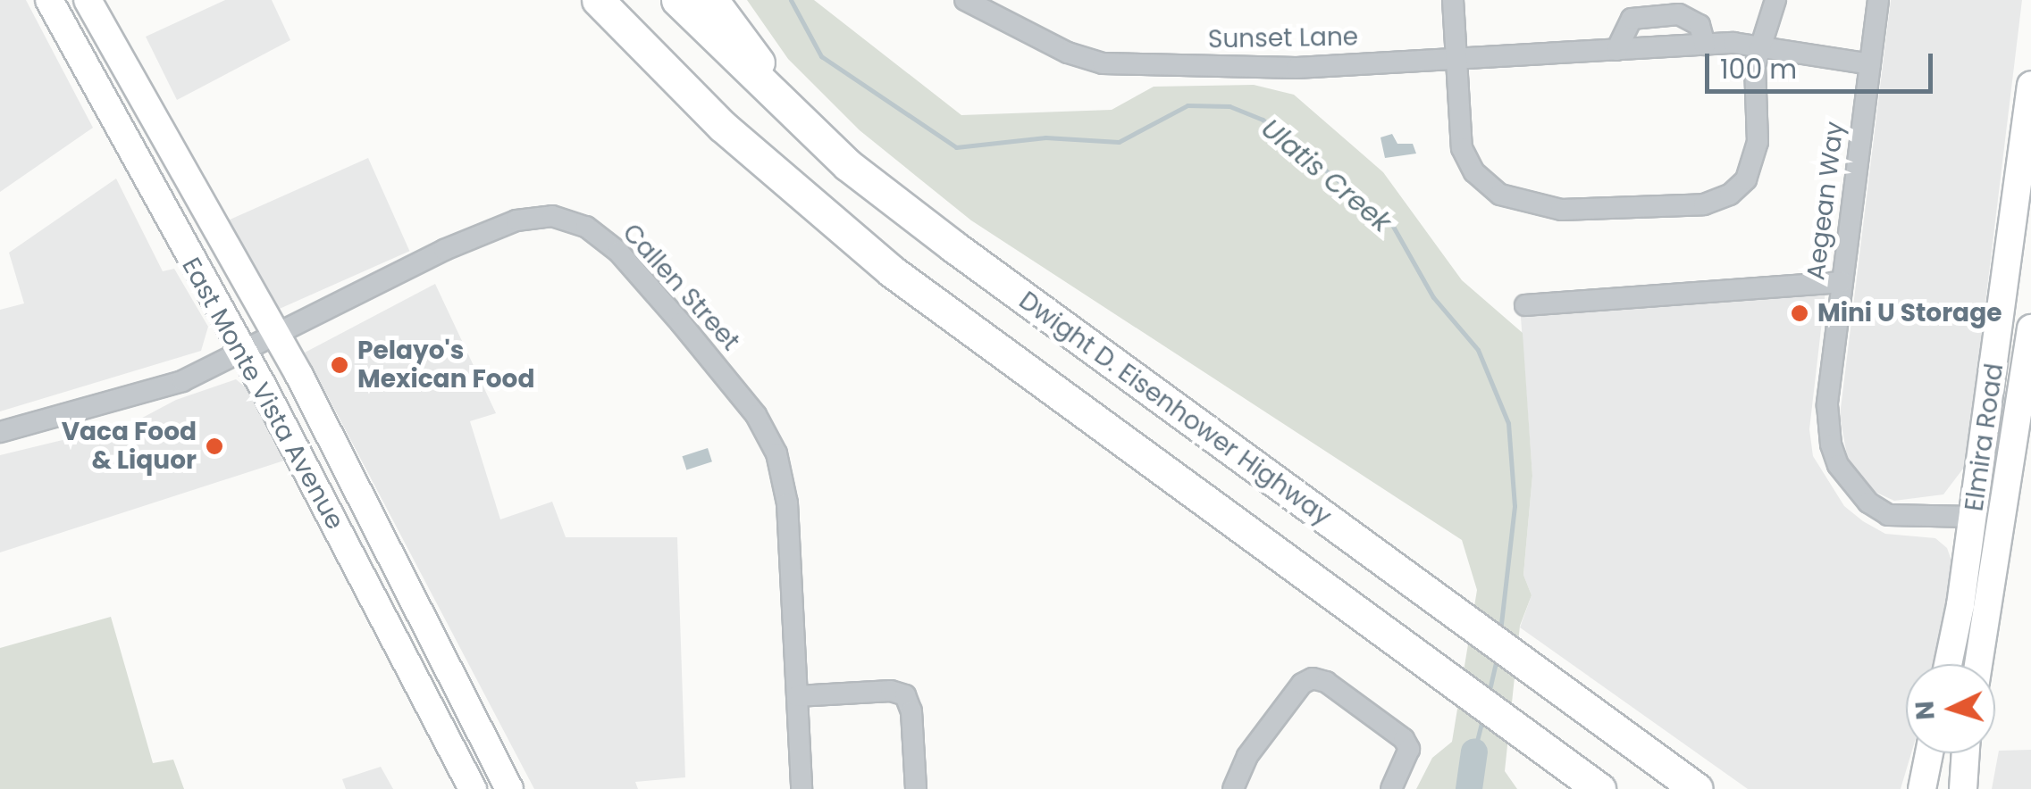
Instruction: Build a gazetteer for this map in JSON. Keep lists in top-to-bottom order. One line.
{"streets":{"highway":["Dwight D. Eisenhower Highway"],"main road":["East Monte Vista Avenue","Elmira Road"],"street":["Sunset Lane","Aegean Way","Callen Street"]},"crossings":[["Sunset Lane","Aegean Way"],["Aegean Way","Elmira Road"],["Callen Street","East Monte Vista Avenue"]],"water":["Ulatis Creek"],"places":["Mini U Storage","Pelayo's Mexican Food","Vaca Food & Liquor"],"scale_bar":"100 m","north":"left"}
